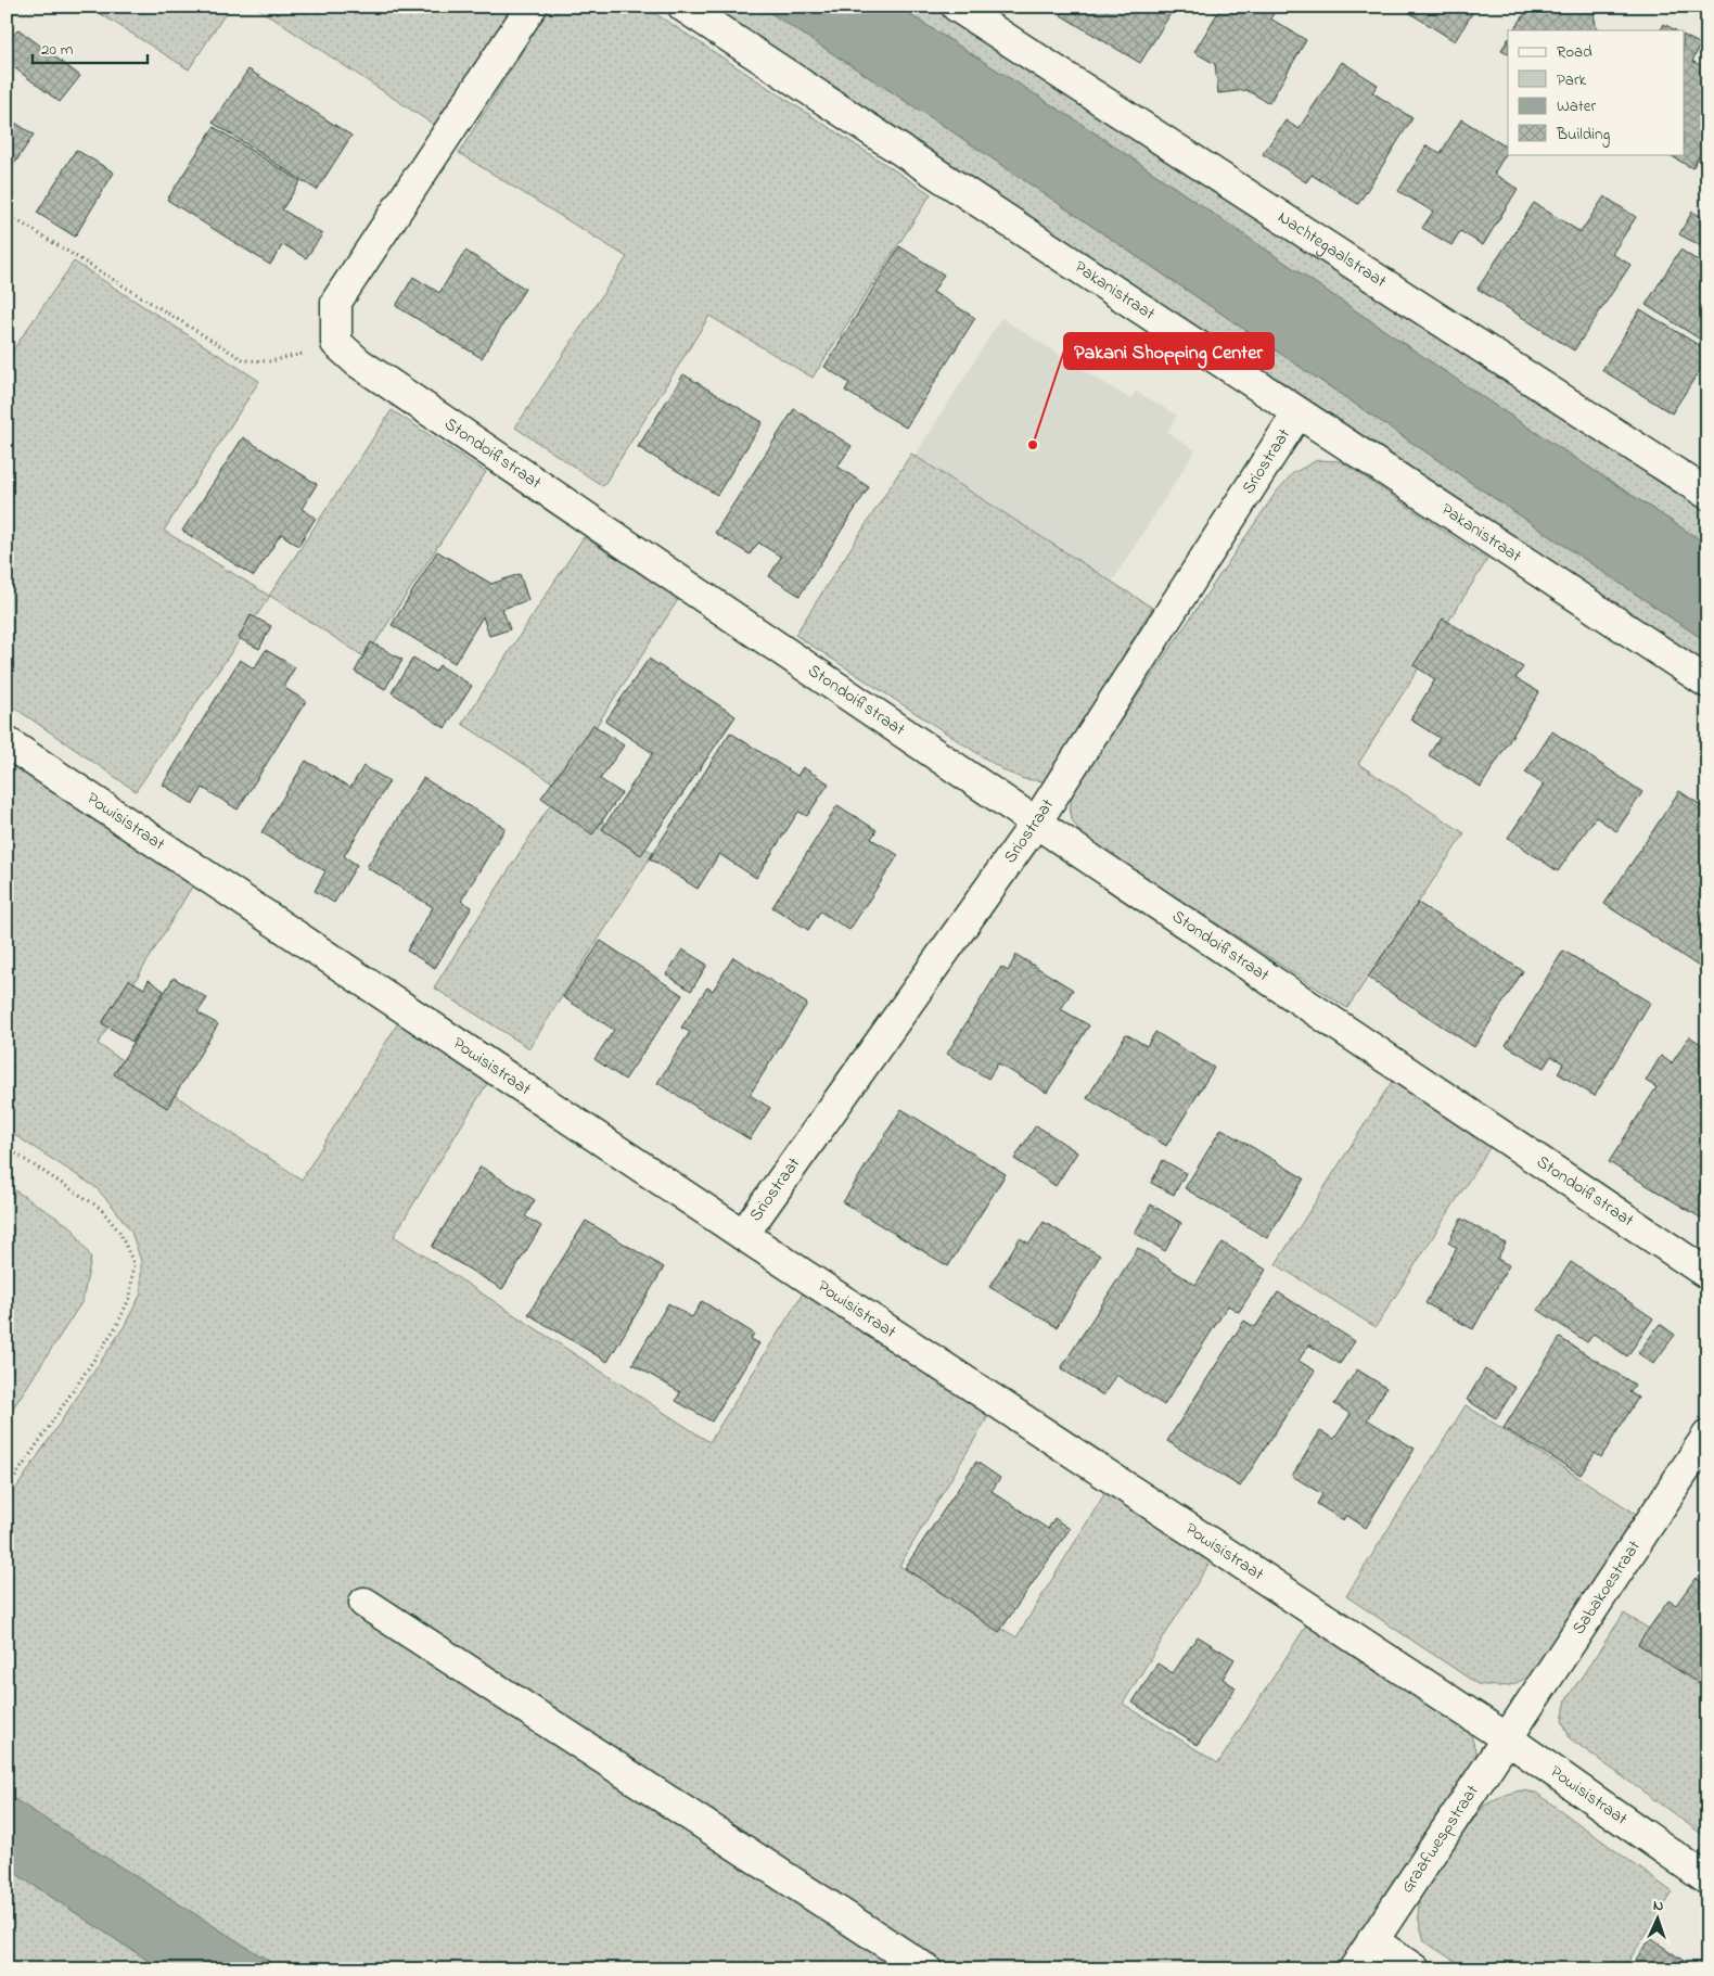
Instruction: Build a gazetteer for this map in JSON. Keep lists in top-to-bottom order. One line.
{"streets":{"street":["Nachtegaalstraat","Pakanistraat","Stondoifistraat","Sriostraat","Powisistraat","Sabakoestraat","Graafwespstraat"]},"crossings":[["Pakanistraat","Sriostraat"],["Stondoifistraat","Sriostraat"],["Sriostraat","Powisistraat"],["Powisistraat","Sabakoestraat"],["Powisistraat","Graafwespstraat"],["Sabakoestraat","Graafwespstraat"]],"places":["Pakani Shopping Center"],"legend":["Road","Park","Water","Building"],"scale_bar":"20 m","north":"top"}
